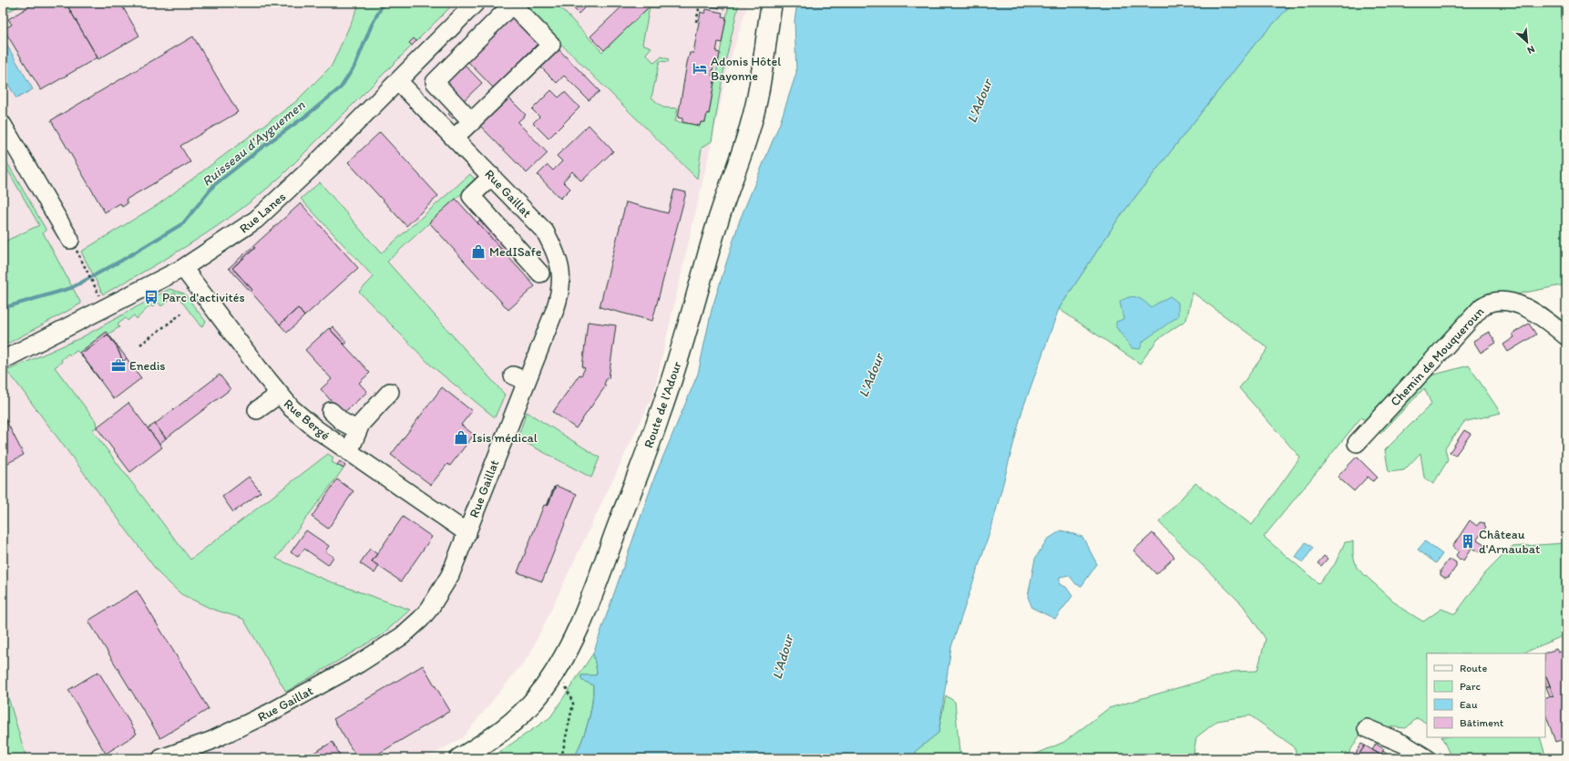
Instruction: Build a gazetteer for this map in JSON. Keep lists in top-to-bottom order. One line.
{"streets":{"main road":["Route de l'Adour"],"street":["Rue Gaillat","Rue Lanes","Chemin de Mouqueroun","Rue Bergé"]},"crossings":[["Rue Gaillat","Rue Lanes"],["Rue Gaillat","Rue Bergé"],["Rue Lanes","Rue Bergé"]],"water":["L'Adour","Ruisseau d'Ayguemen"],"places":{"hotel":["Adonis Hôtel Bayonne"],"shop":["MedISafe","Isis médical"],"bus stop":["Parc d'activités"],"office":["Enedis"],"building":["Château d'Arnaubat"]},"legend":["Route","Parc","Eau","Bâtiment"],"north":"bottom right"}
